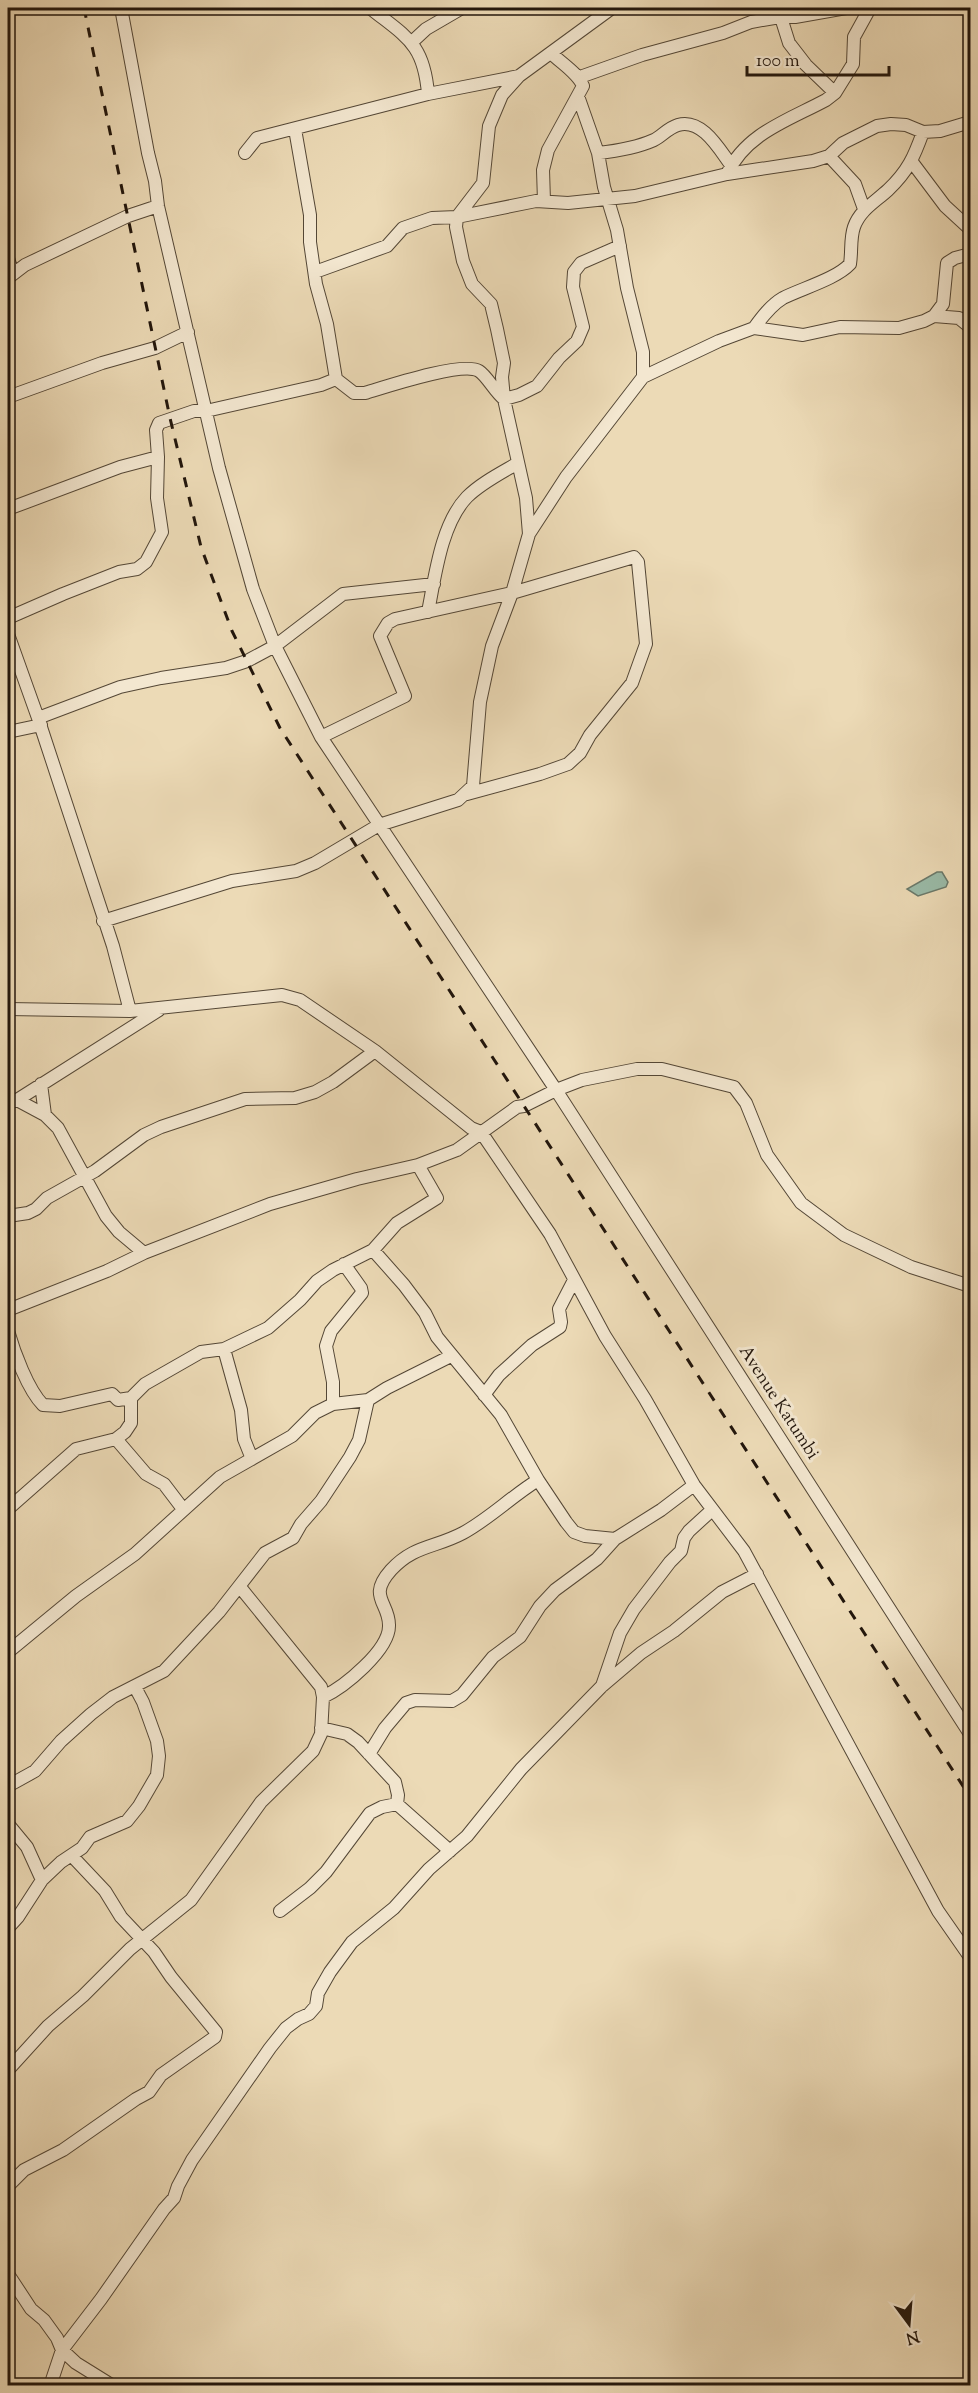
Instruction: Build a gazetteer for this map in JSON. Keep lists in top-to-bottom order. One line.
{"streets":{"street":["Avenue Katumbi"]},"scale_bar":"100 m","north":"bottom"}
